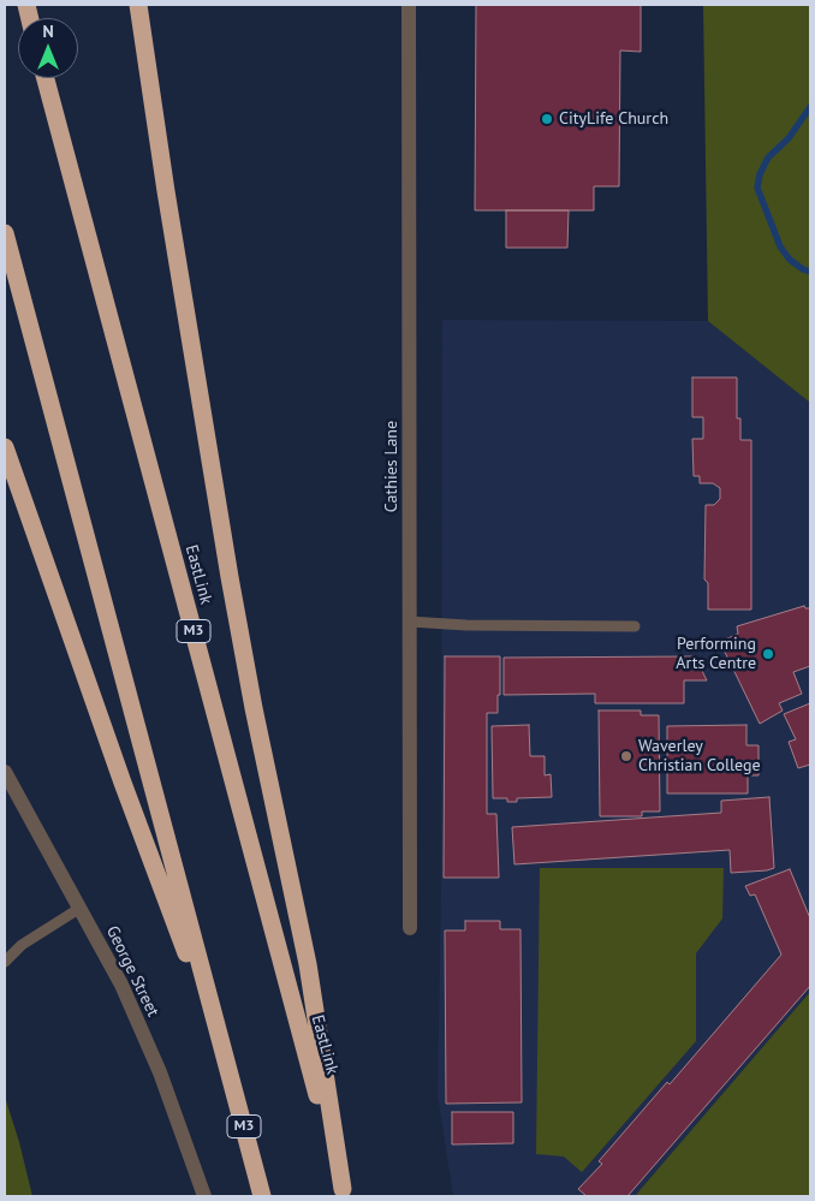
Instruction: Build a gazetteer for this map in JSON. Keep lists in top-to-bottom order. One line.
{"streets":{"highway":["EastLink","M3"],"street":["Cathies Lane","George Street"]},"places":["CityLife Church","Performing Arts Centre","Waverley Christian College"],"north":"top"}
